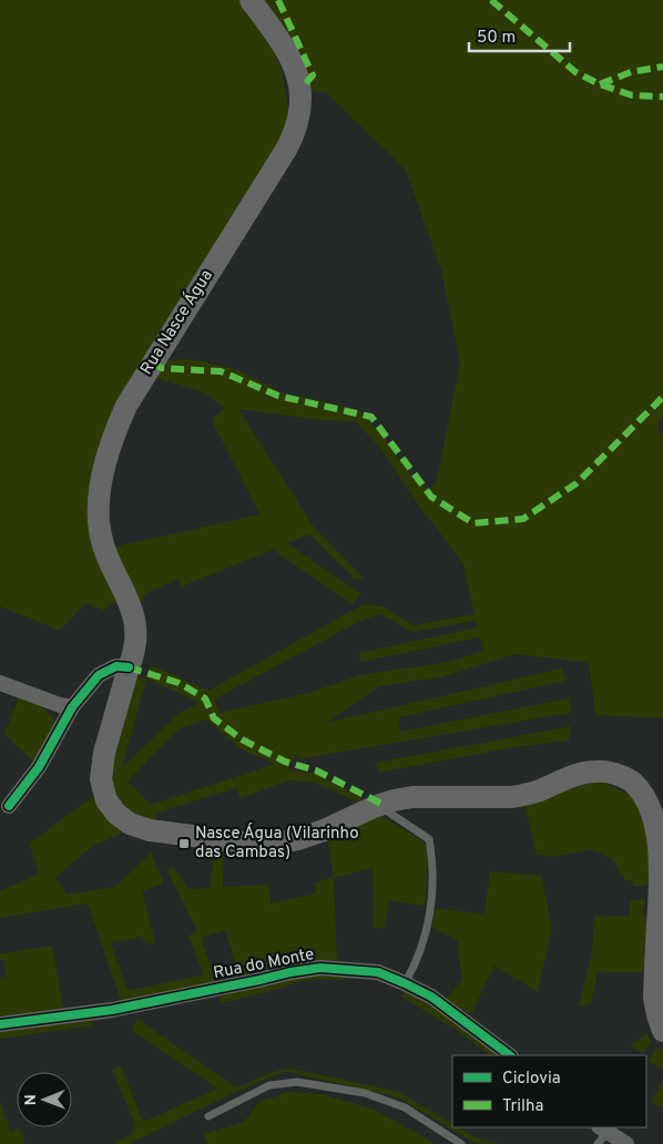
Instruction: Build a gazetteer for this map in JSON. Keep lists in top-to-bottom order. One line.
{"streets":{"main road":["Rua Nasce Água"],"street":["Rua do Monte"]},"places":{"transit":["Nasce Água (Vilarinho das Cambas)"]},"legend":["Ciclovia","Trilha"],"scale_bar":"50 m","north":"left"}
